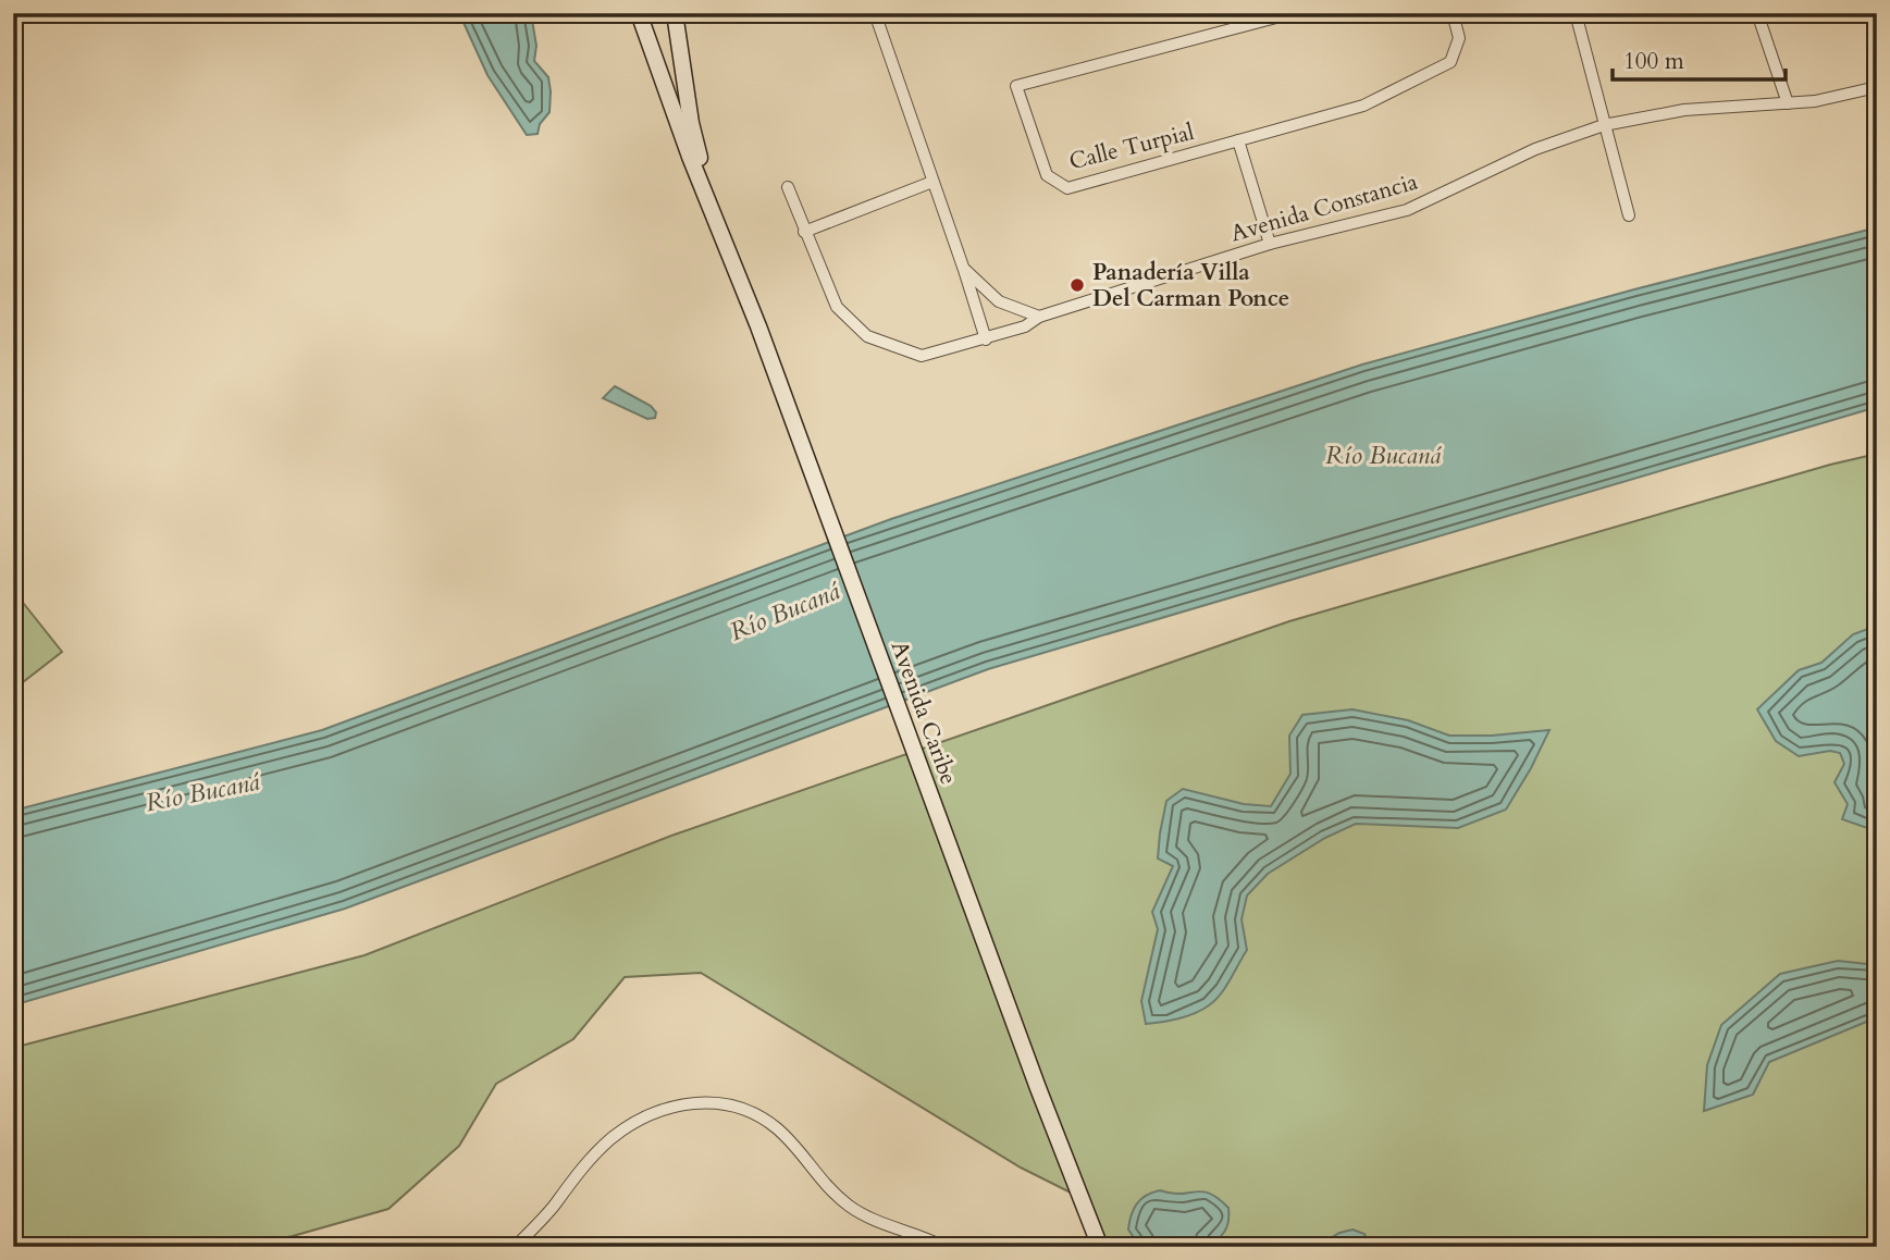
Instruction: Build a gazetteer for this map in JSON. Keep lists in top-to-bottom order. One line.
{"streets":{"street":["Calle Turpial","Avenida Constancia","Avenida Caribe"]},"water":["Río Bucaná"],"places":["Panadería Villa Del Carman Ponce"],"scale_bar":"100 m"}
